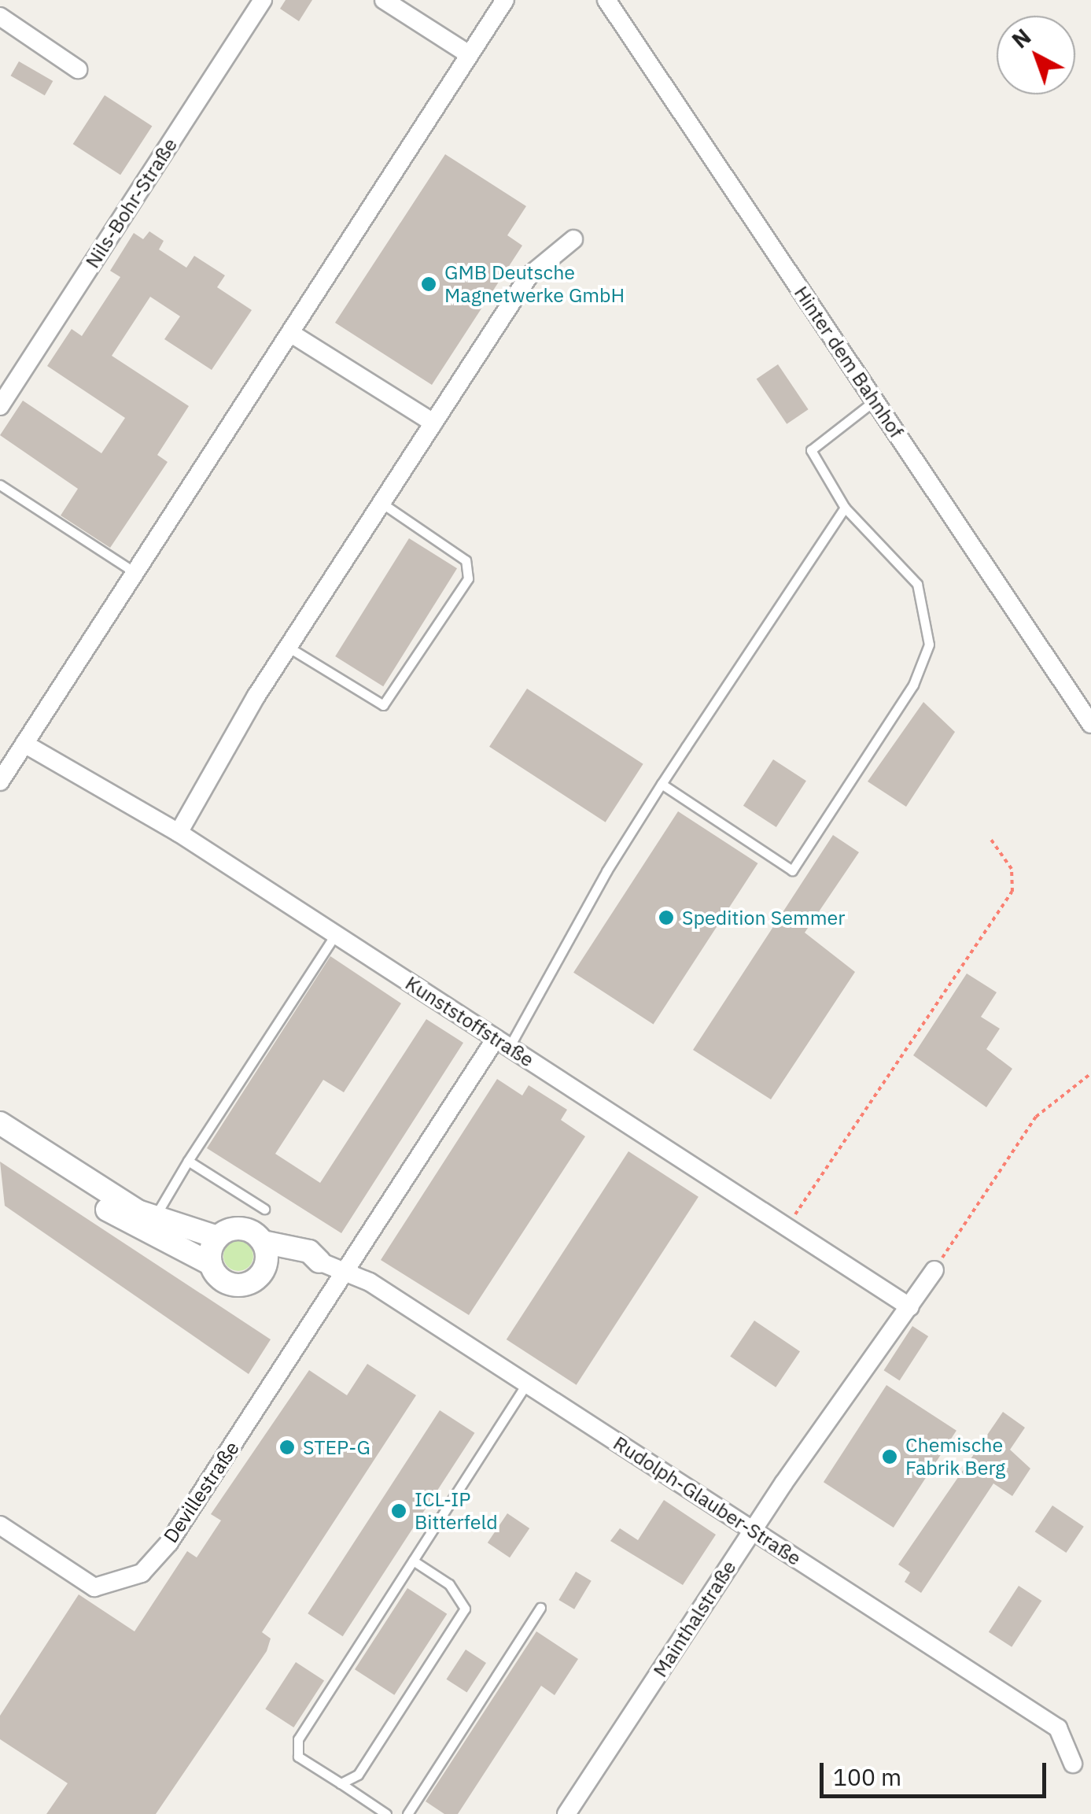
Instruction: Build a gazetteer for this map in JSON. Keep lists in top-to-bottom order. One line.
{"streets":{"street":["Nils-Bohr-Straße","Hinter dem Bahnhof","Kunststoffstraße","Devillestraße","Rudolph-Glauber-Straße","Mainthalstraße"]},"crossings":[["Kunststoffstraße","Mainthalstraße"],["Devillestraße","Rudolph-Glauber-Straße"],["Rudolph-Glauber-Straße","Mainthalstraße"]],"places":["GMB Deutsche Magnetwerke GmbH","Spedition Semmer","STEP-G","Chemische Fabrik Berg","ICL-IP Bitterfeld"],"scale_bar":"100 m","north":"top left"}
